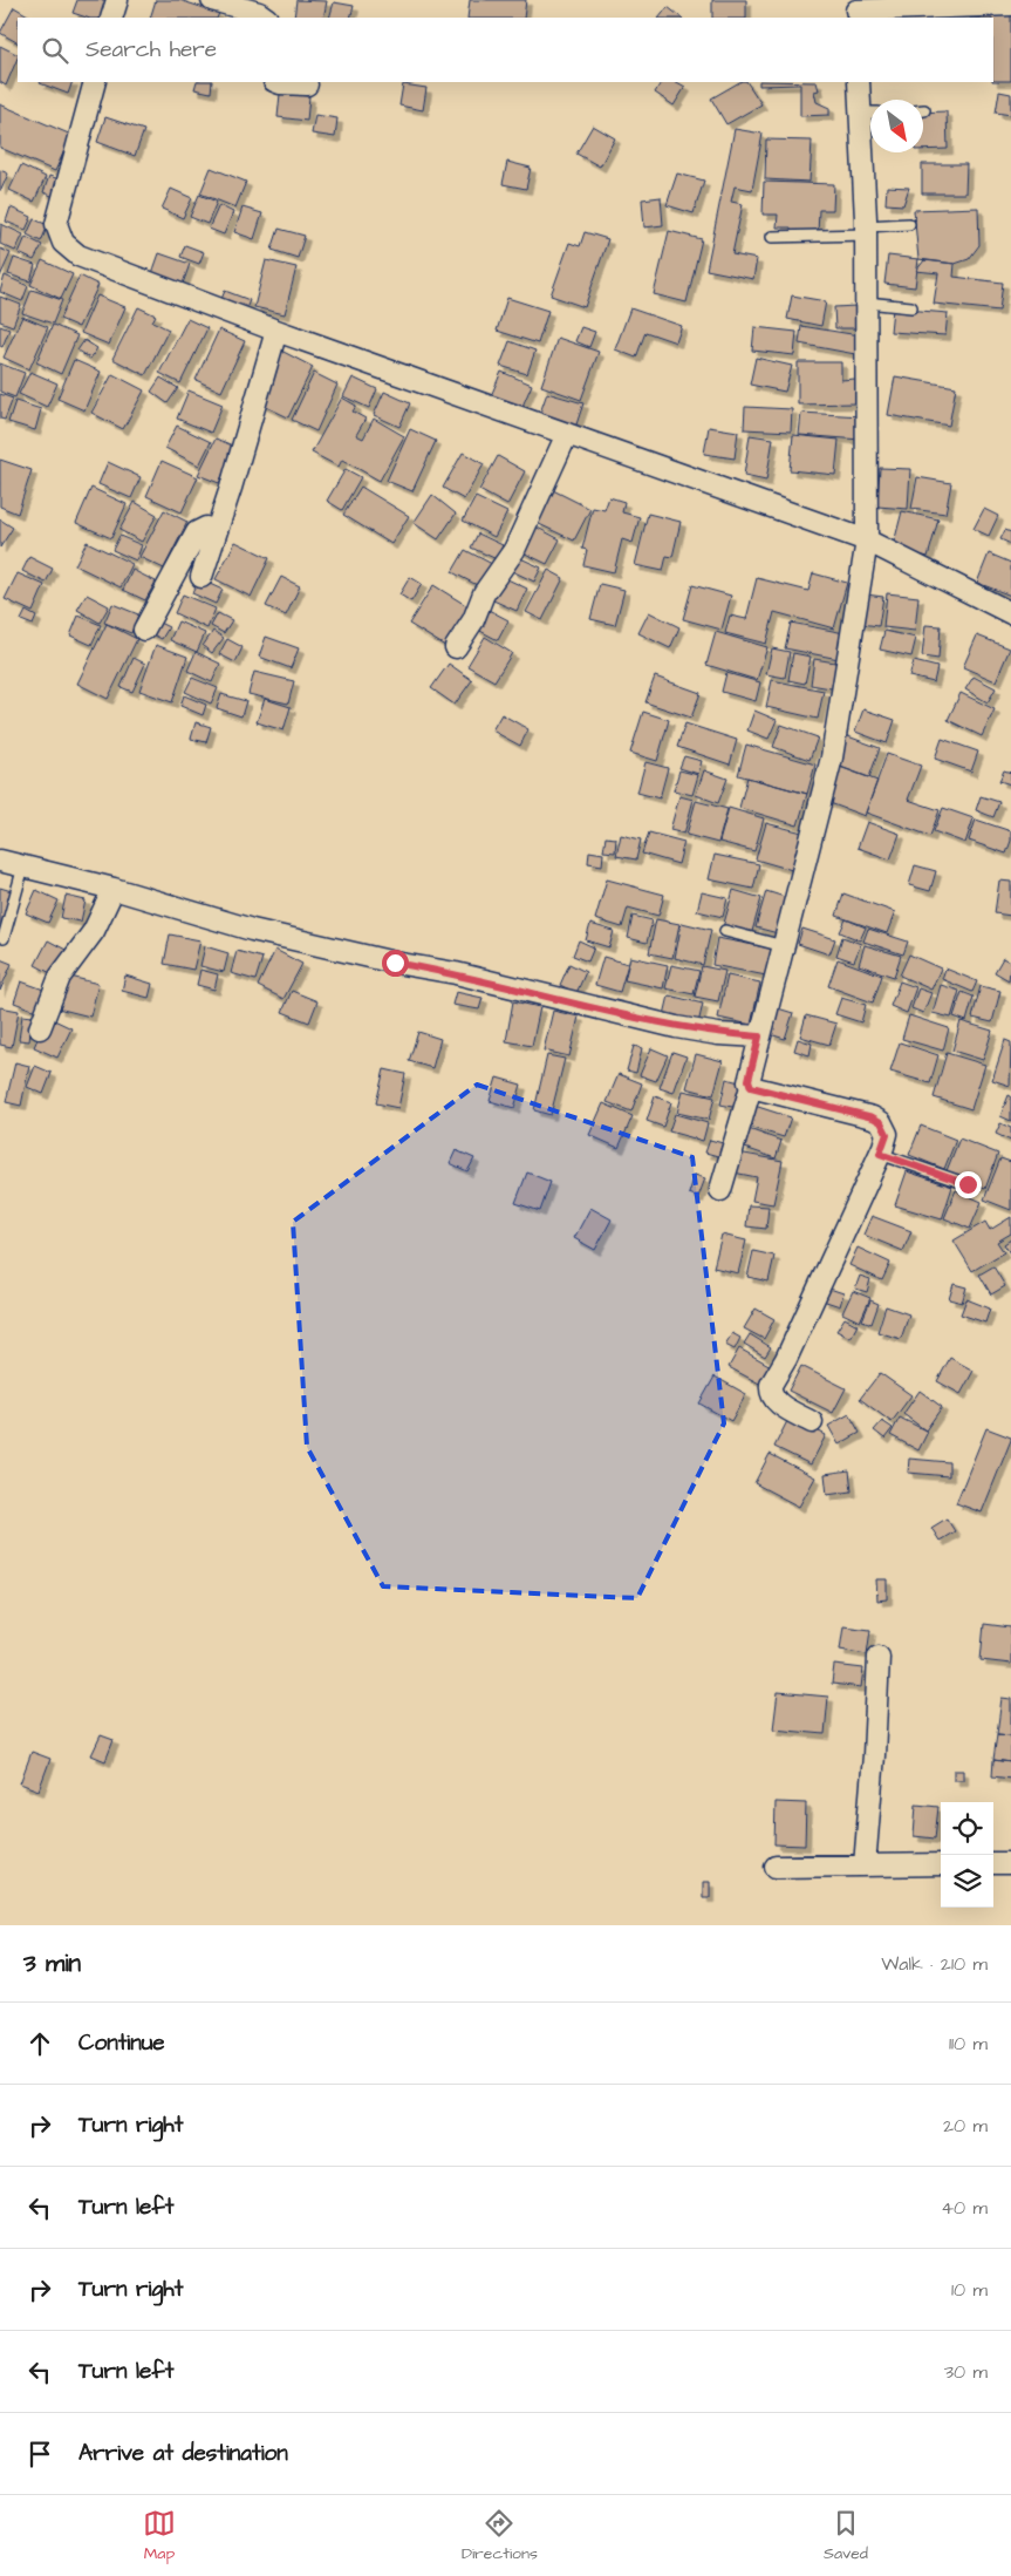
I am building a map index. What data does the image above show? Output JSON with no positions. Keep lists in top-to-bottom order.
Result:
{
  "north": "bottom right",
  "page": {
    "search": "Search here",
    "heading": ["3 min", "Walk · 210 m"],
    "list": [
      ["Continue", "110 m"],
      ["Turn right", "20 m"],
      ["Turn left", "40 m"],
      ["Turn right", "10 m"],
      ["Turn left", "30 m"],
      "Arrive at destination"
    ],
    "nav": ["Map", "Directions", "Saved"]
  }
}
